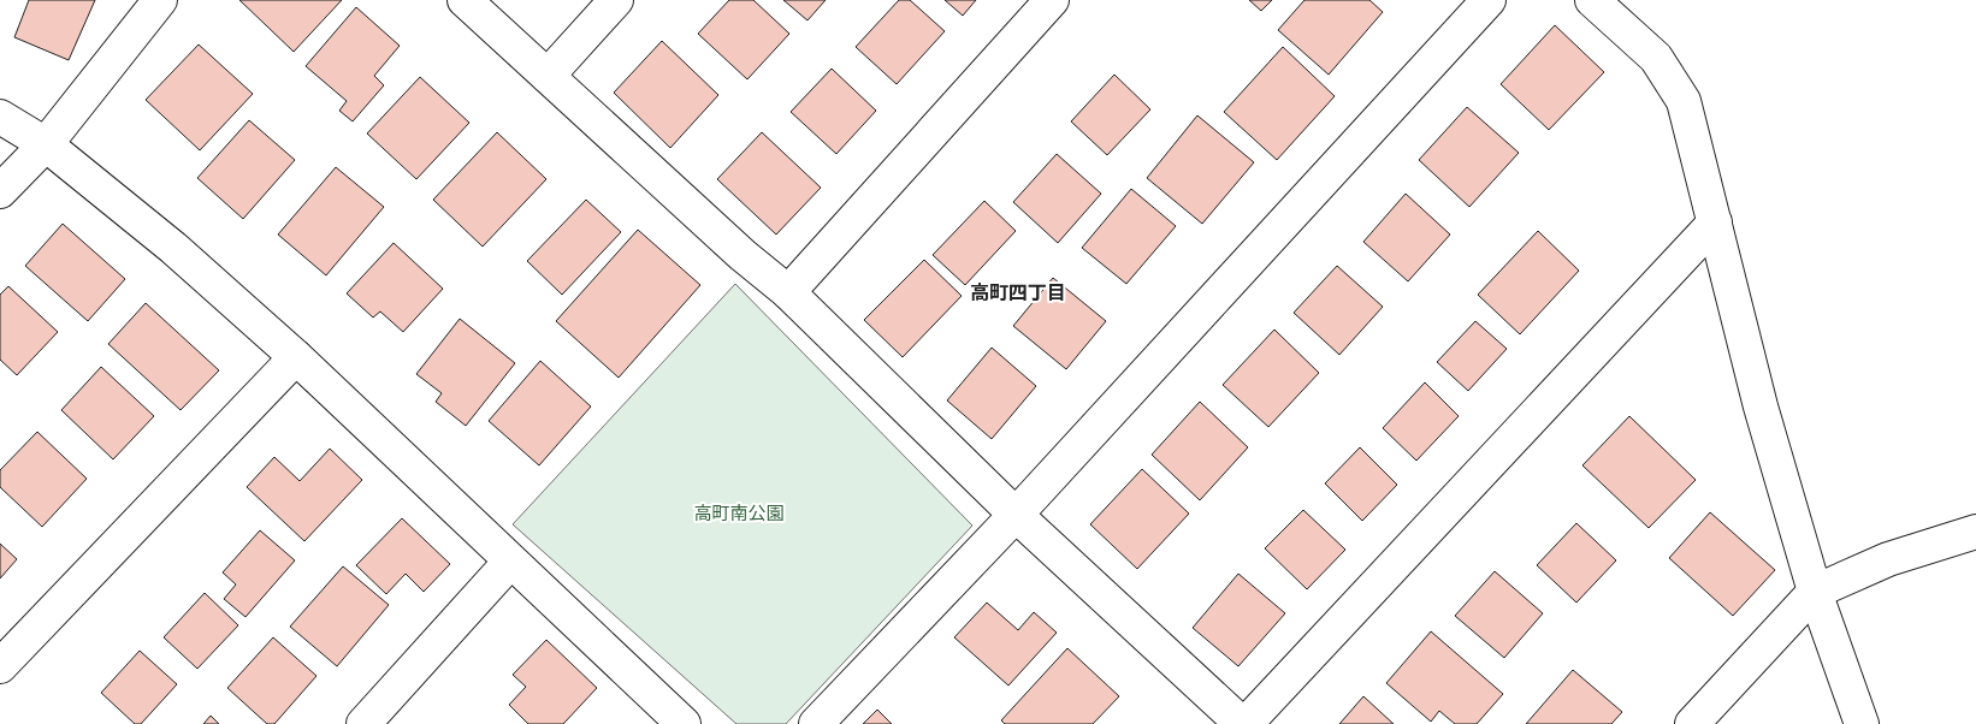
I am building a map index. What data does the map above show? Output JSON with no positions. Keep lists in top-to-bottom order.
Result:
{
  "districts": ["高町四丁目"],
  "parks": ["高町南公園"]
}
